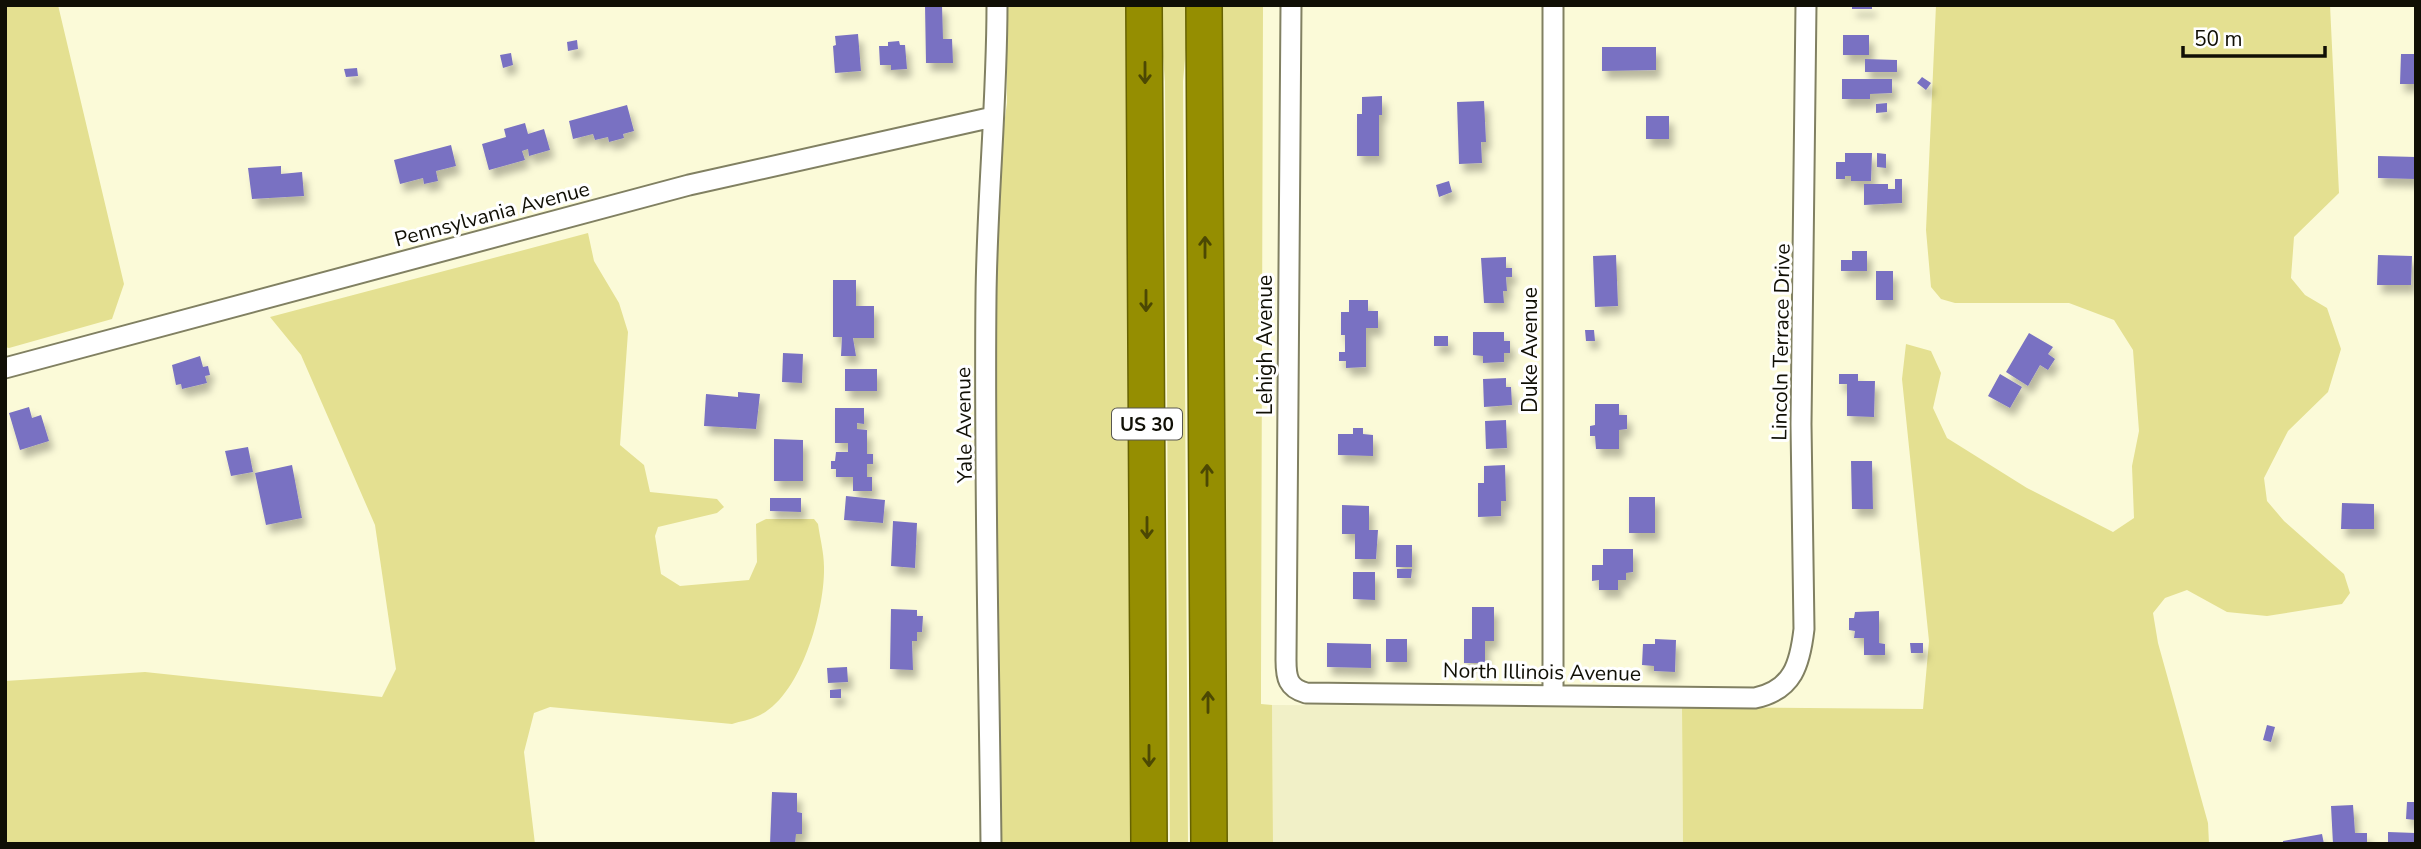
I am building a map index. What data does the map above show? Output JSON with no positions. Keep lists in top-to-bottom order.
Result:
{
  "streets": {
    "highway": ["US 30"],
    "street": [
      "Pennsylvania Avenue",
      "Lincoln Terrace Drive",
      "Lehigh Avenue",
      "Duke Avenue",
      "Yale Avenue",
      "North Illinois Avenue"
    ]
  },
  "crossings": [
    ["Pennsylvania Avenue", "Yale Avenue"],
    ["Lincoln Terrace Drive", "North Illinois Avenue"],
    ["Lehigh Avenue", "North Illinois Avenue"],
    ["Duke Avenue", "North Illinois Avenue"]
  ],
  "scale_bar": "50 m"
}
